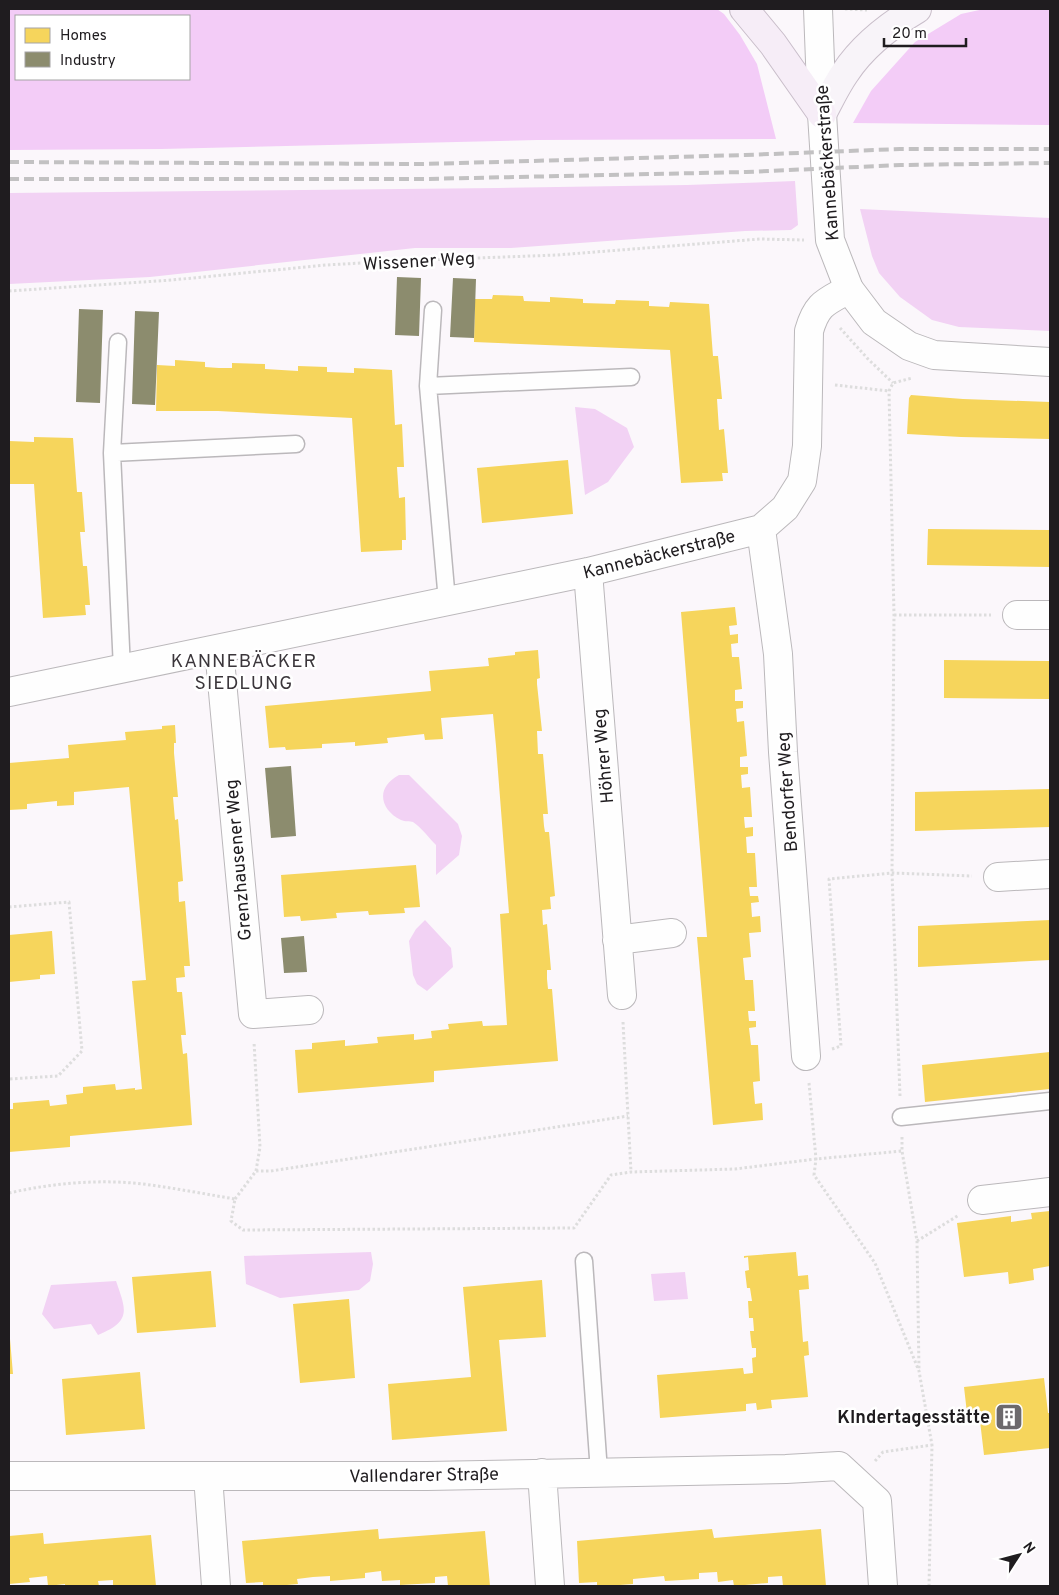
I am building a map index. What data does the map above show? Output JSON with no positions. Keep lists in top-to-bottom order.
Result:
{
  "streets": {
    "street": [
      "Kannebäckerstraße",
      "Höhrer Weg",
      "Bendorfer Weg",
      "Grenzhausener Weg",
      "Vallendarer Straße"
    ],
    "path": ["Wissener Weg"]
  },
  "crossings": [
    ["Kannebäckerstraße", "Wissener Weg"],
    ["Kannebäckerstraße", "Höhrer Weg"],
    ["Kannebäckerstraße", "Bendorfer Weg"],
    ["Kannebäckerstraße", "Grenzhausener Weg"]
  ],
  "districts": ["KANNEBÄCKER SIEDLUNG"],
  "places": {
    "building": ["KIndertagesstätte"]
  },
  "legend": ["Homes", "Industry"],
  "scale_bar": "20 m",
  "north": "top right"
}
